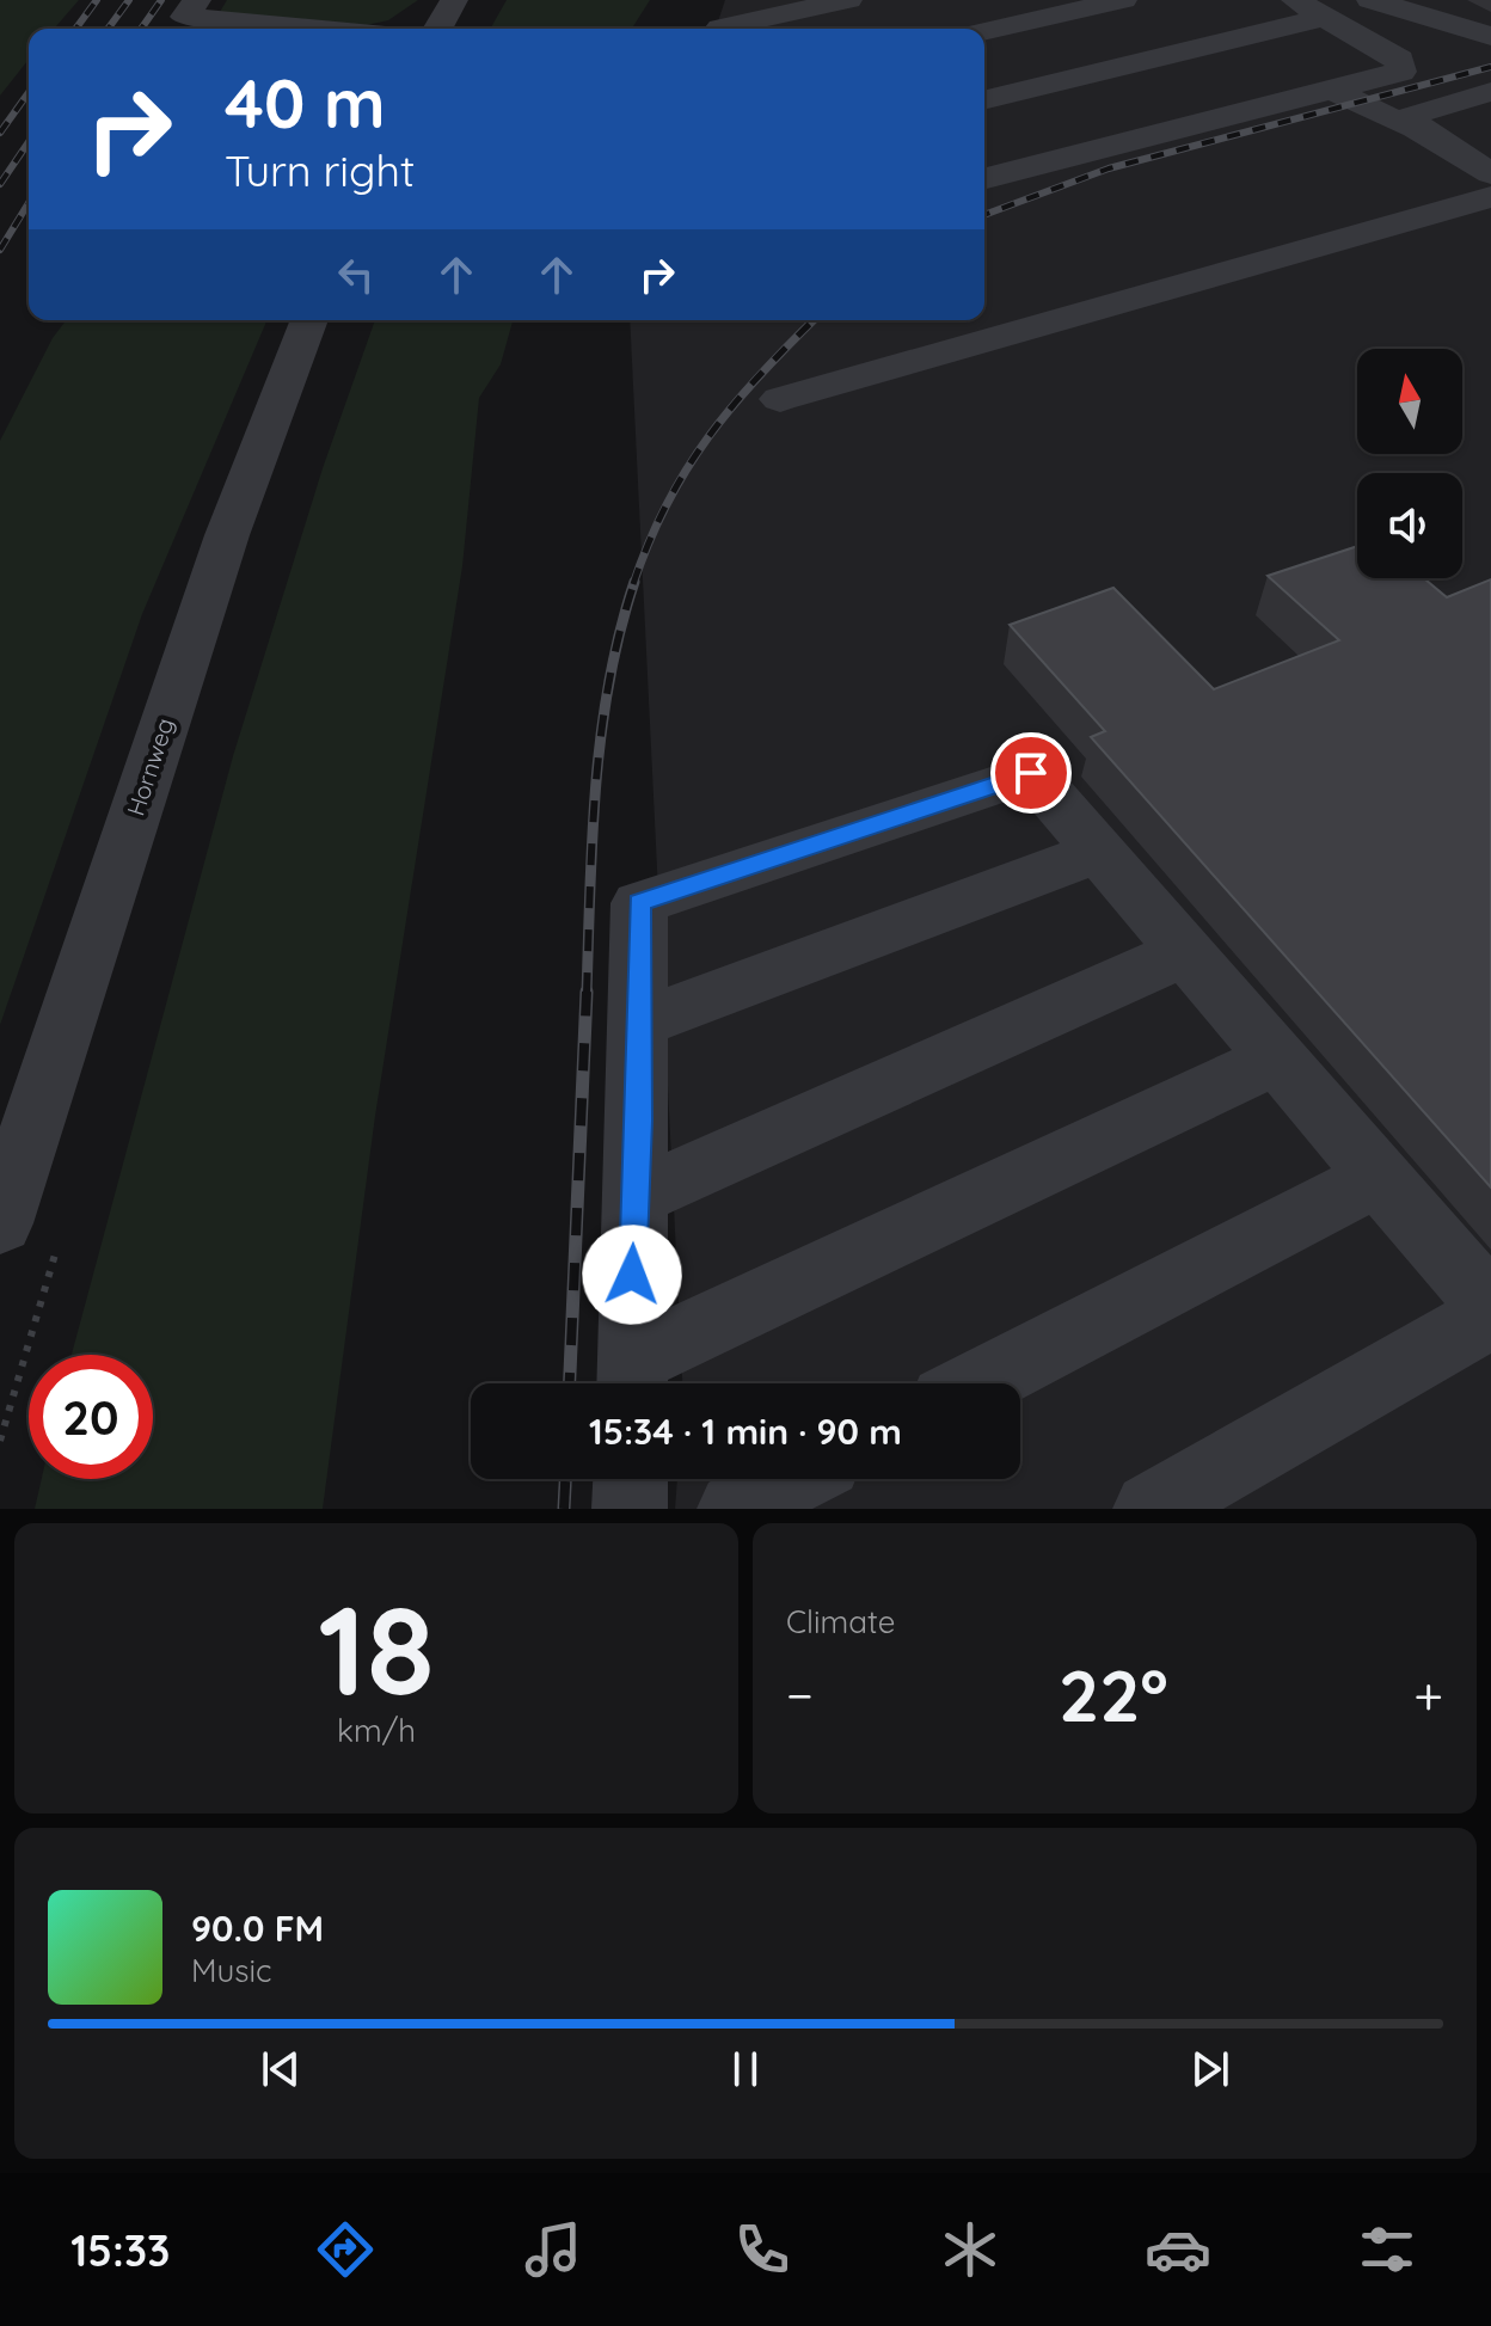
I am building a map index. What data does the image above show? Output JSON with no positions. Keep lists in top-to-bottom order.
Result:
{
  "streets": {
    "street": ["Hornweg"]
  },
  "north": "top",
  "page": {
    "turn": ["40 m", "Turn right"],
    "limit": "20",
    "trip": "15:34 · 1 min · 90 m",
    "tile": [
      ["18", "km/h"],
      "Climate"
    ],
    "heat": ["−", "22°", "+"],
    "song": ["90.0 FM", "Music"],
    "tabs": "15:33"
  }
}
